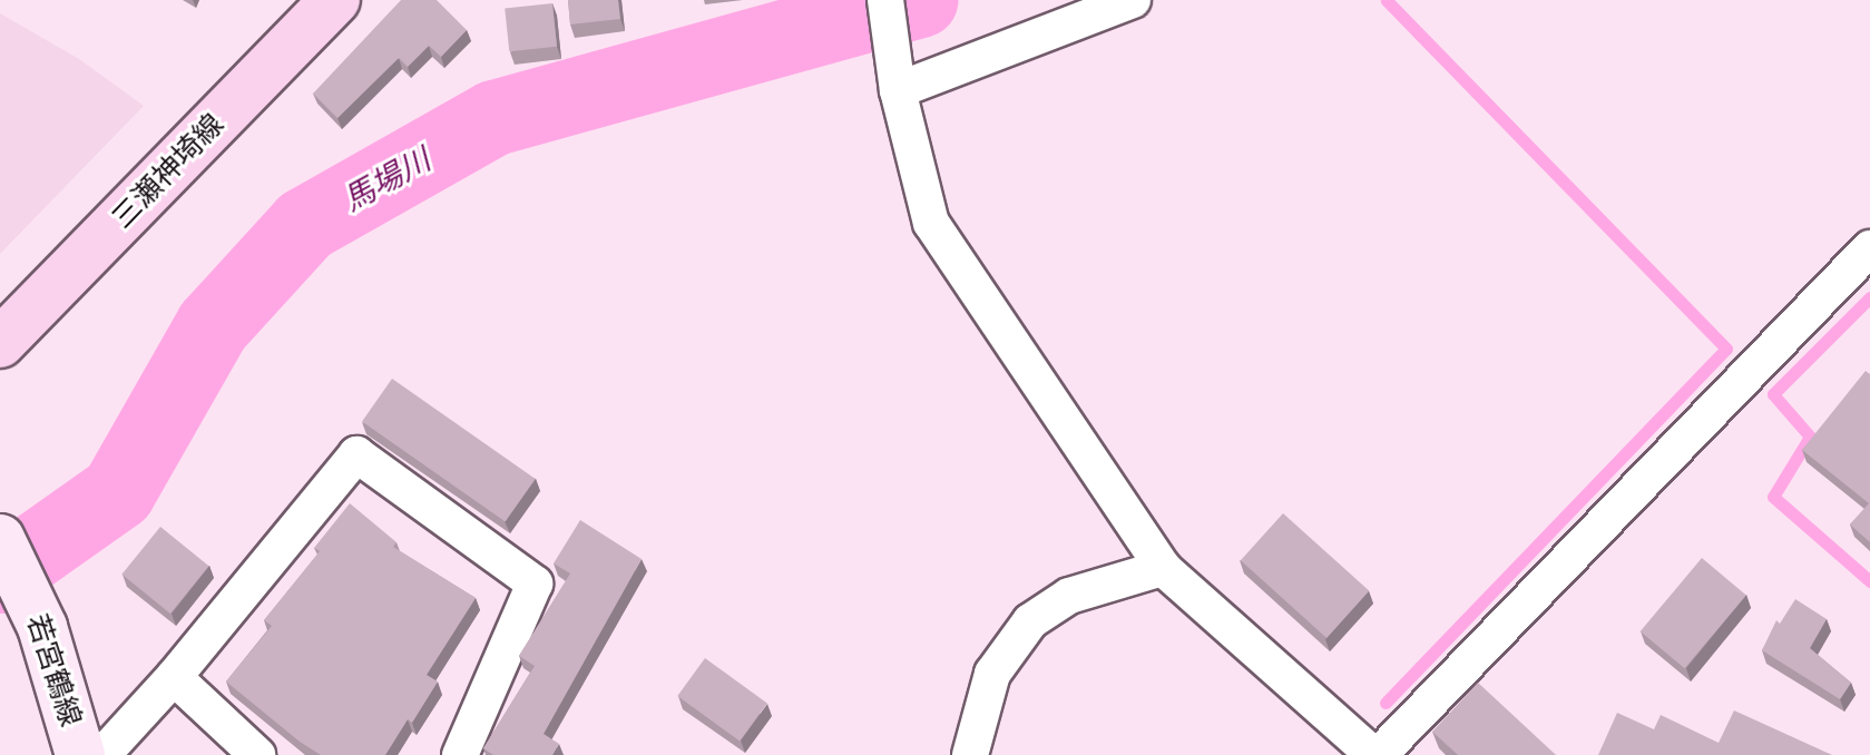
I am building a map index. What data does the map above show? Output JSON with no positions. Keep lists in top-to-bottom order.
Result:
{
  "streets": {
    "main road": ["三瀬神埼線", "若宮鶴線"]
  },
  "water": ["馬場川"]
}
